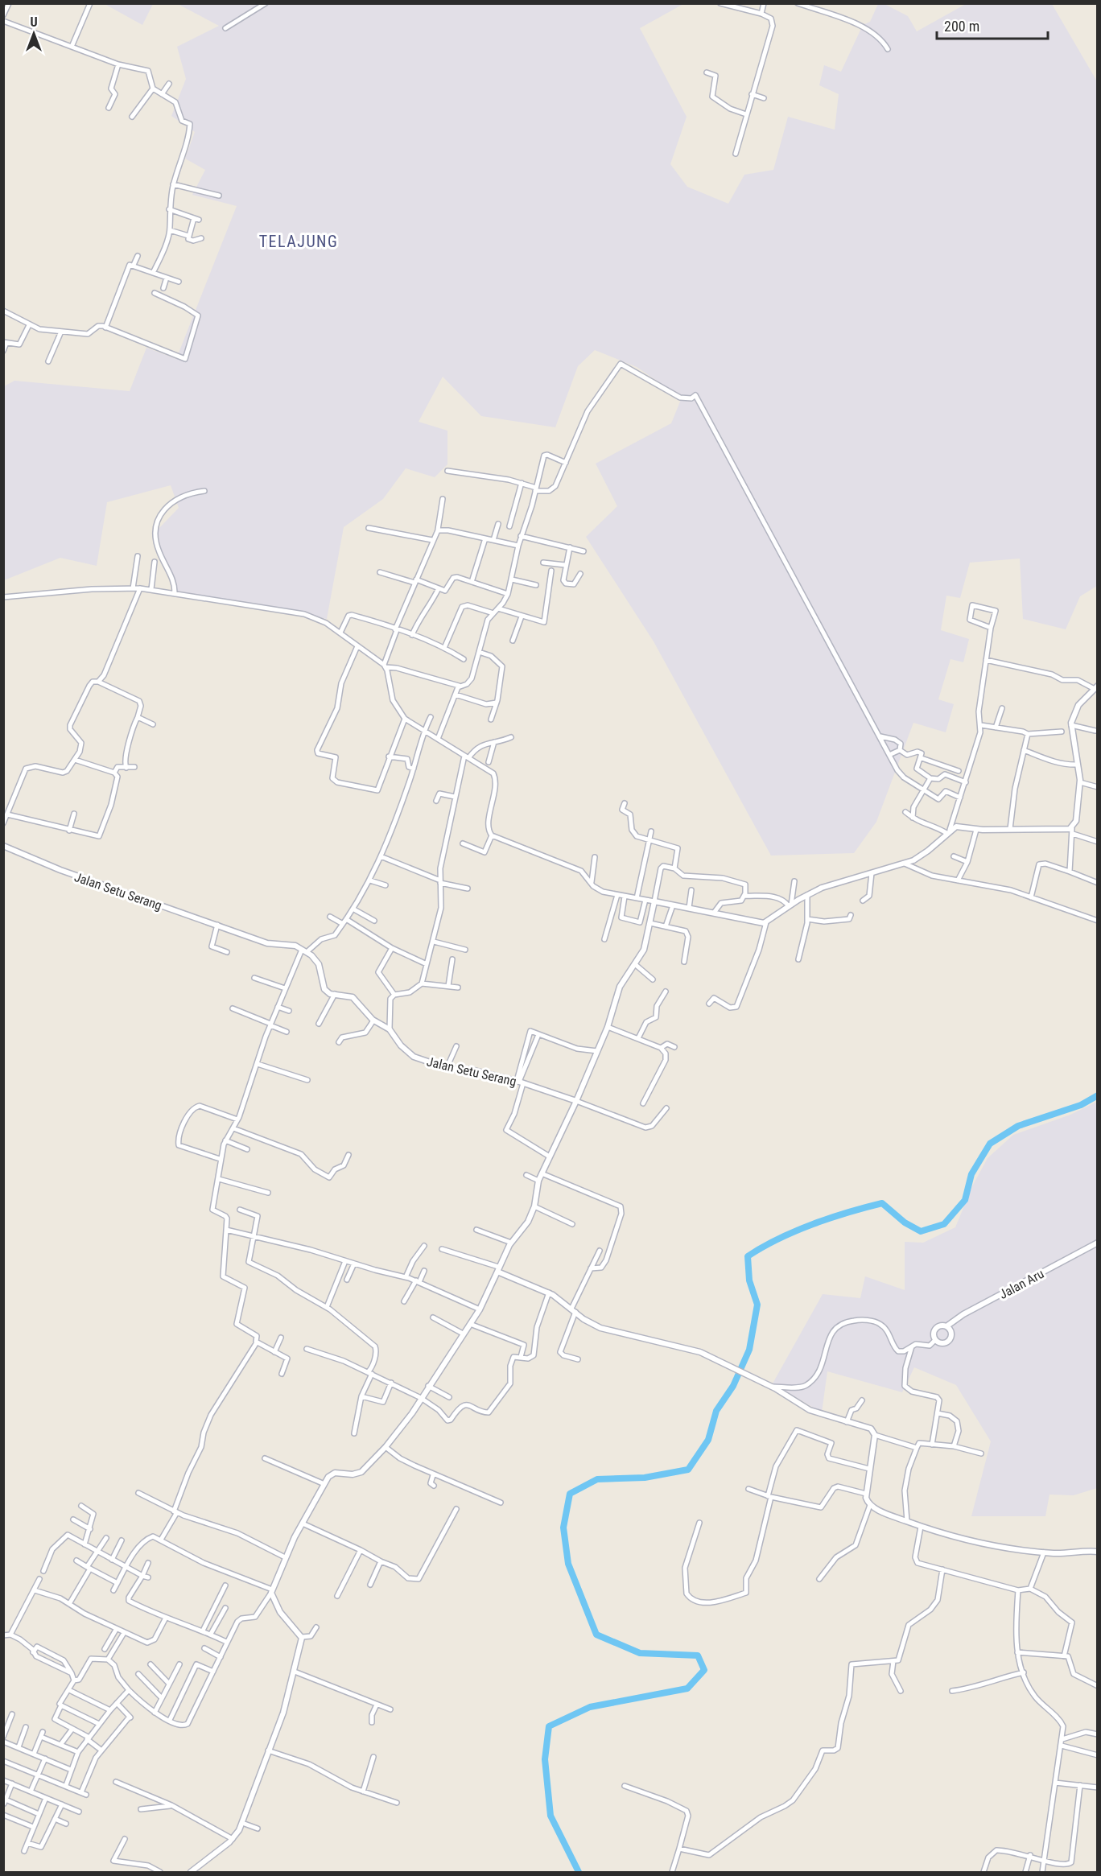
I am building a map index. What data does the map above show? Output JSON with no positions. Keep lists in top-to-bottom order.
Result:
{
  "streets": {
    "street": ["Jalan Setu Serang", "Jalan Aru"]
  },
  "districts": ["TELAJUNG"],
  "scale_bar": "200 m",
  "north": "top"
}
